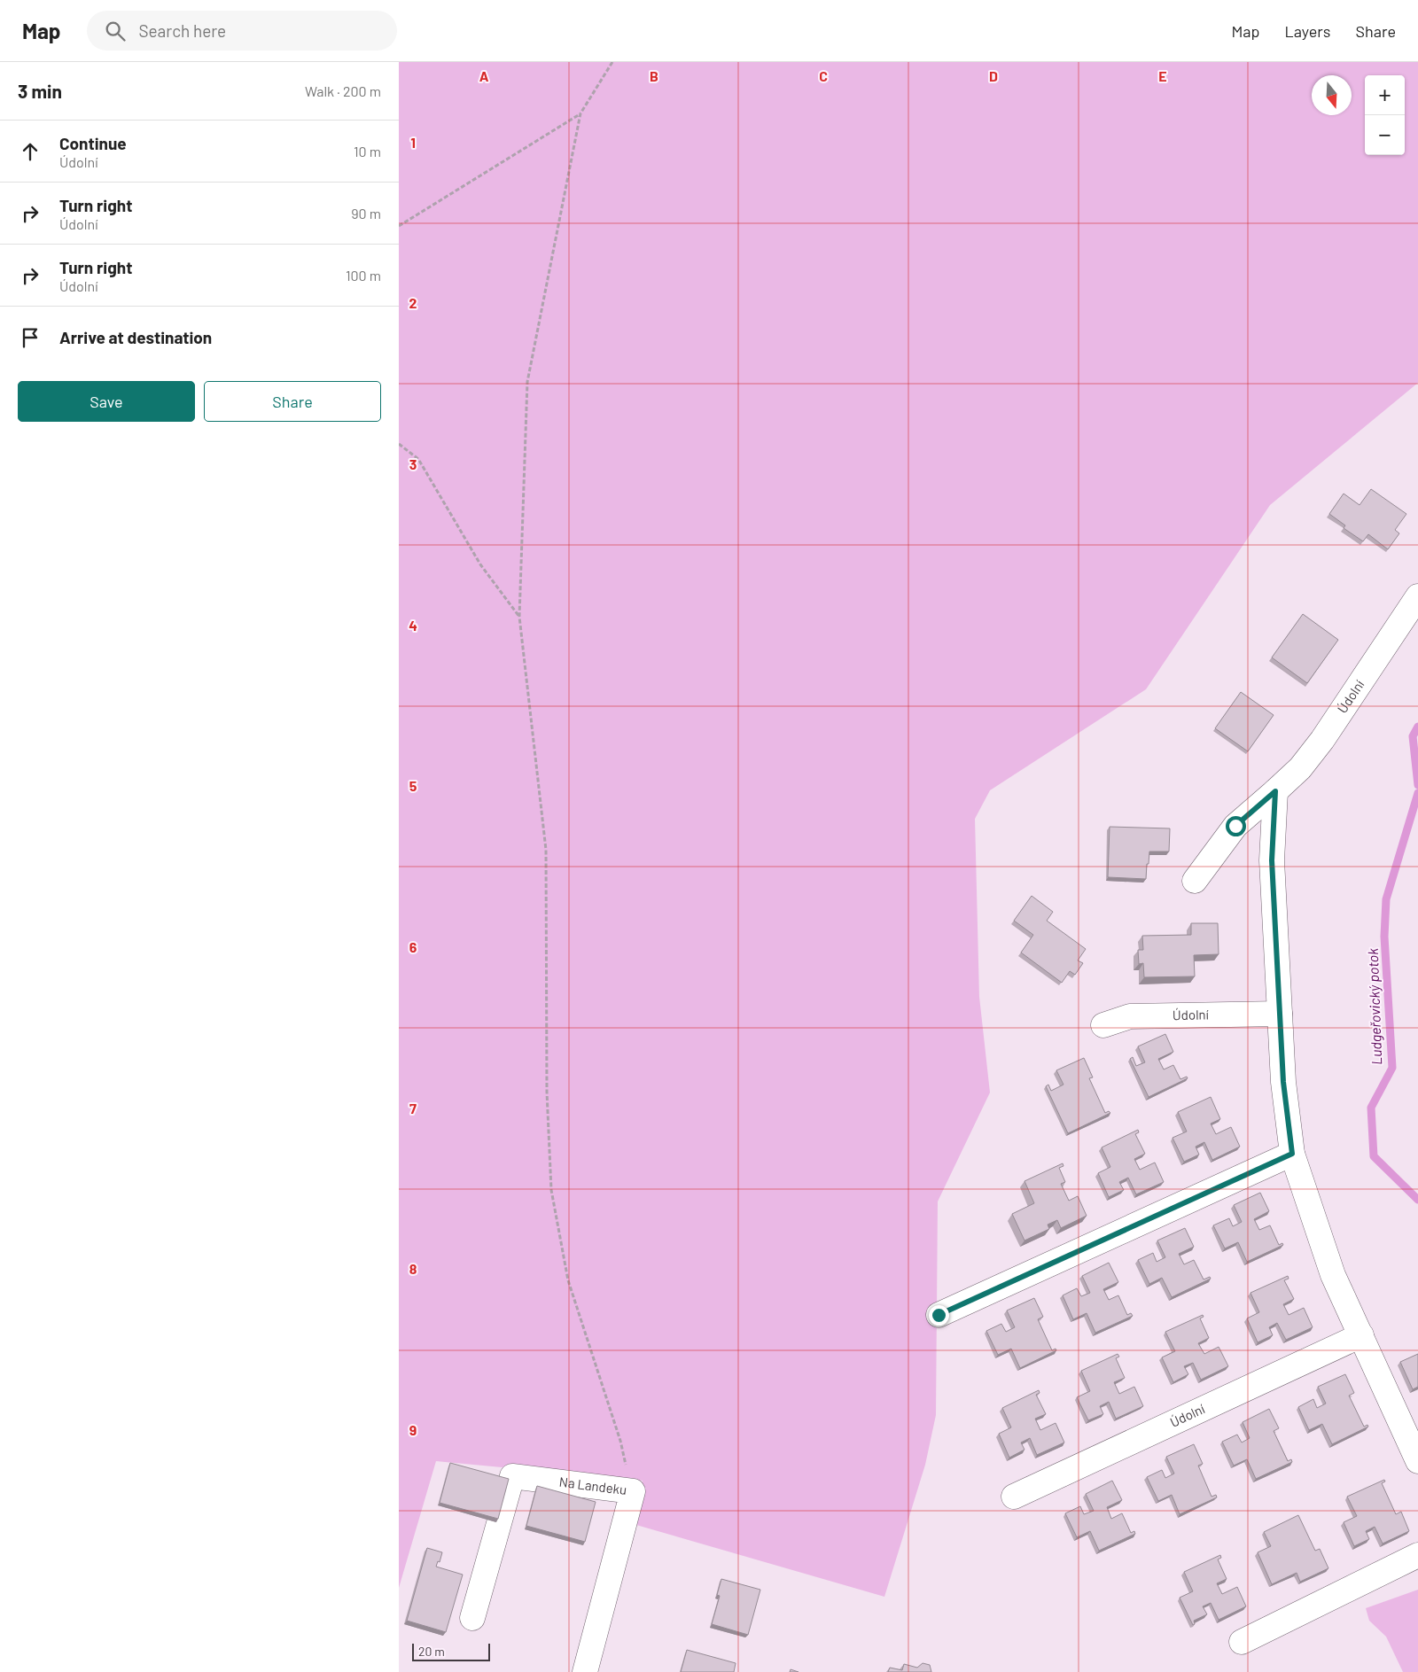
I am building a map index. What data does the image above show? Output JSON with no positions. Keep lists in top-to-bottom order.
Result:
{
  "streets": {
    "street": ["Údolní", "Na Landeku"]
  },
  "water": ["Ludgeřovický potok"],
  "scale_bar": "20 m",
  "north": "bottom",
  "page": {
    "header": "Map",
    "search": "Search here",
    "nav": ["Map", "Layers", "Share"],
    "heading": ["3 min", "Walk · 200 m"],
    "map_buttons": ["+", "−"],
    "list": [
      ["Continue", "Údolní", "10 m"],
      ["Turn right", "Údolní", "90 m"],
      ["Turn right", "Údolní", "100 m"],
      "Arrive at destination"
    ],
    "buttons": ["Save", "Share"],
    "scale": "20 m"
  },
  "grid": {
    "columns": [
      "A",
      "B",
      "C",
      "D",
      "E"
    ],
    "rows": [
      "1",
      "2",
      "3",
      "4",
      "5",
      "6",
      "7",
      "8",
      "9"
    ]
  }
}
